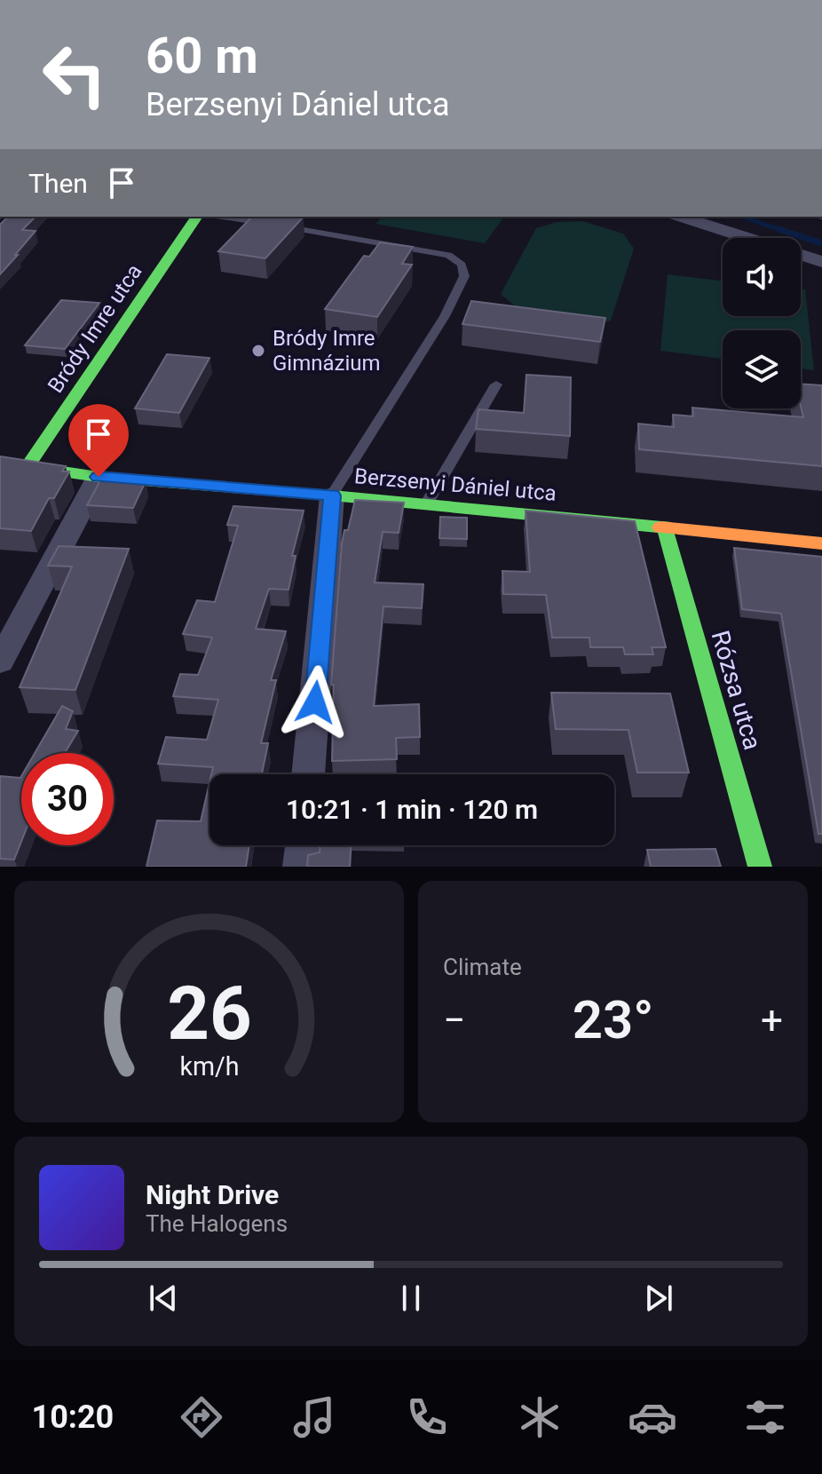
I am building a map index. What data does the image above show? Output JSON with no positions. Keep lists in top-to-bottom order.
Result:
{
  "streets": {
    "street": ["Bródy Imre utca", "Berzsenyi Dániel utca", "Rózsa utca"]
  },
  "crossings": [
    ["Bródy Imre utca", "Berzsenyi Dániel utca"],
    ["Berzsenyi Dániel utca", "Rózsa utca"]
  ],
  "places": ["Bródy Imre Gimnázium"],
  "page": {
    "turn": ["60 m", "Berzsenyi Dániel utca"],
    "then": "Then",
    "limit": "30",
    "trip": "10:21 · 1 min · 120 m",
    "tile": "Climate",
    "heat": ["−", "23°", "+"],
    "song": ["Night Drive", "The Halogens"],
    "tabs": "10:20",
    "gauge": ["26", "km/h"]
  }
}
